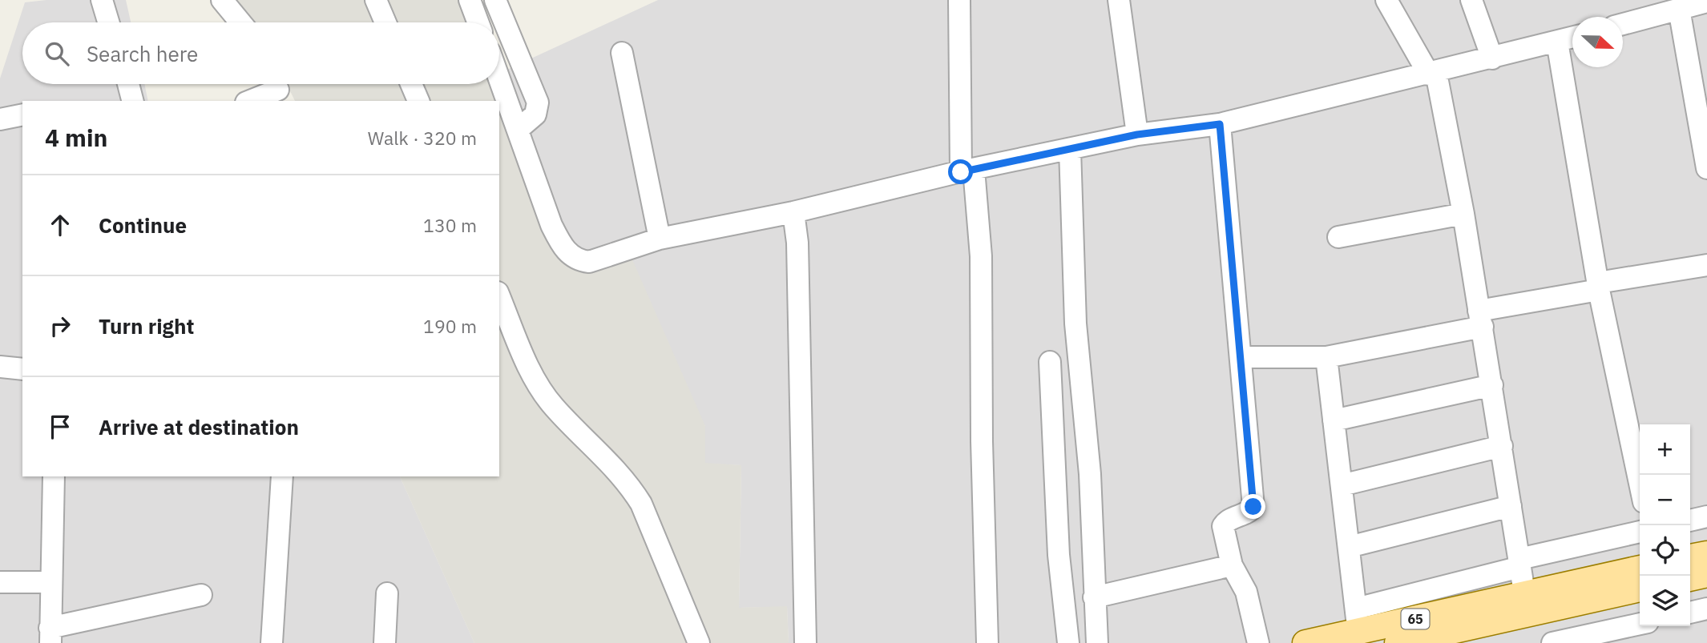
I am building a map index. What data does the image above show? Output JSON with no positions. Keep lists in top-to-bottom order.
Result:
{
  "streets": {
    "main road": ["65"]
  },
  "north": "right",
  "page": {
    "search": "Search here",
    "heading": ["4 min", "Walk · 320 m"],
    "list": [
      ["Continue", "130 m"],
      ["Turn right", "190 m"],
      "Arrive at destination"
    ],
    "map_buttons": ["+", "−"]
  }
}
